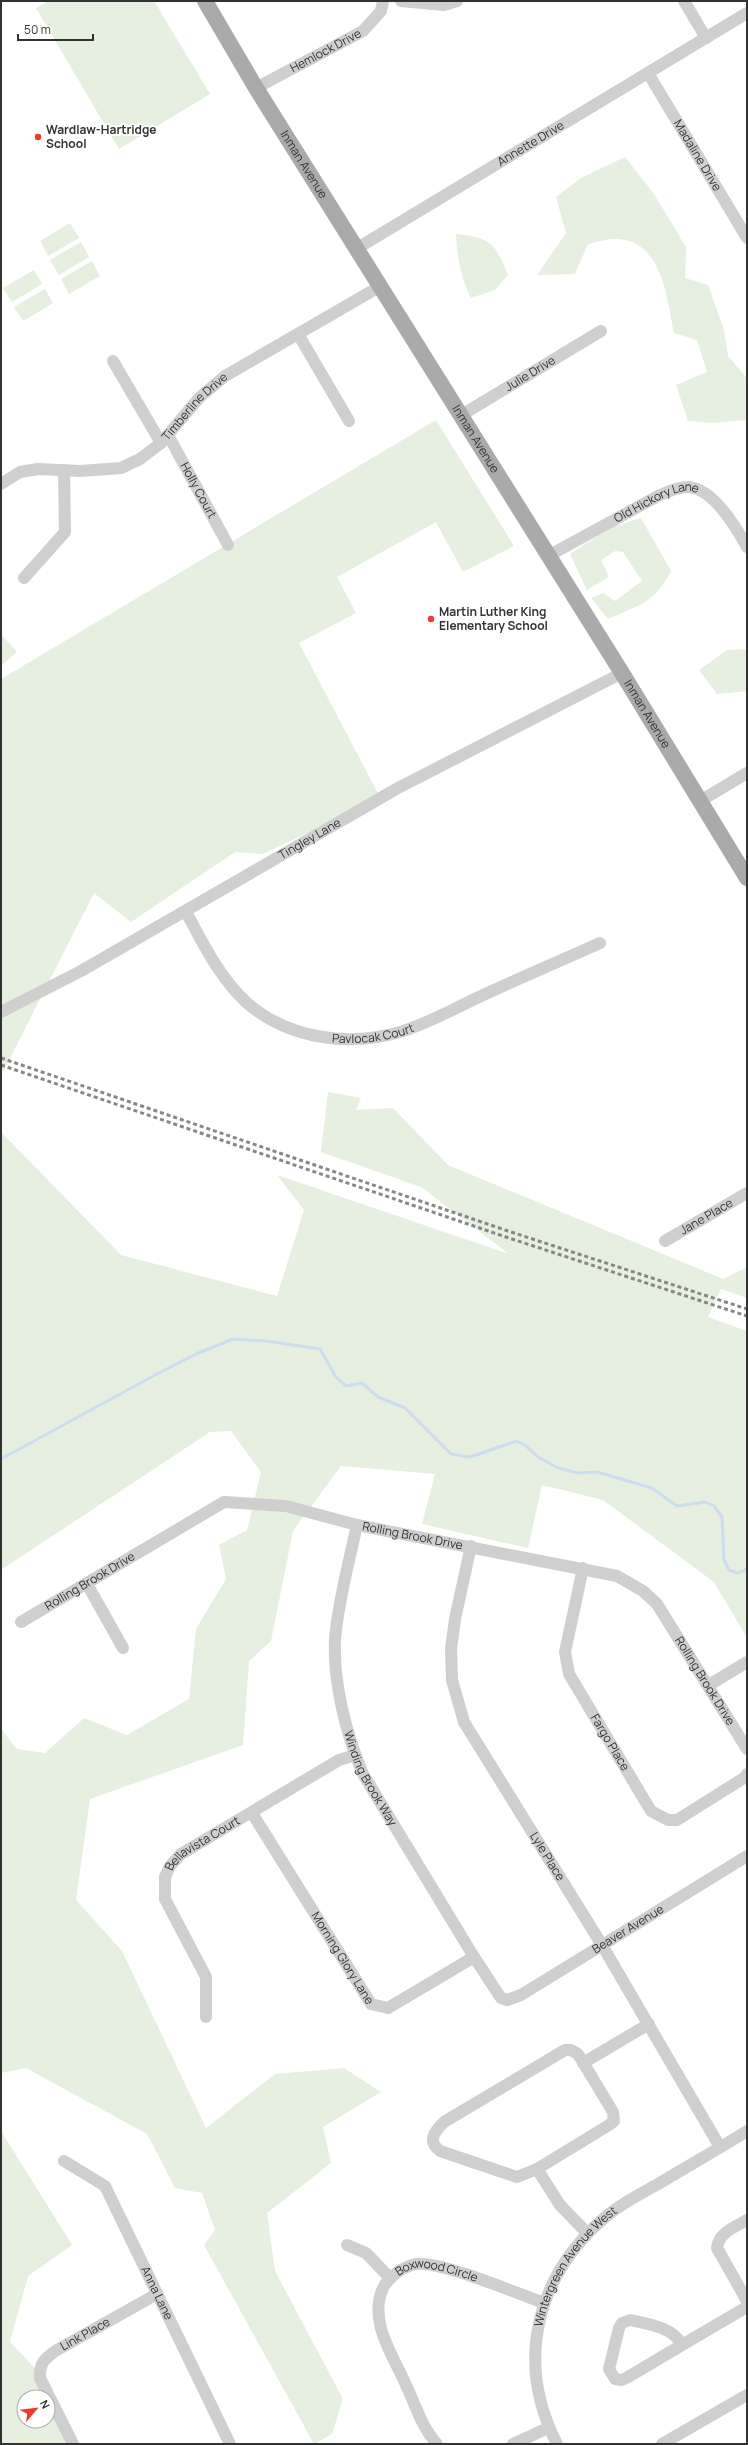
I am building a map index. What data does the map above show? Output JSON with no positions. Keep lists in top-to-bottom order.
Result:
{
  "streets": {
    "main road": ["Inman Avenue"],
    "street": [
      "Hemlock Drive",
      "Annette Drive",
      "Madaline Drive",
      "Julie Drive",
      "Timberline Drive",
      "Holly Court",
      "Old Hickory Lane",
      "Tingley Lane",
      "Pavlocak Court",
      "Jane Place",
      "Rolling Brook Drive",
      "Fargo Place",
      "Winding Brook Way",
      "Bellavista Court",
      "Lyle Place",
      "Beaver Avenue",
      "Morning Glory Lane",
      "Wintergreen Avenue West",
      "Boxwood Circle",
      "Anna Lane",
      "Link Place"
    ]
  },
  "crossings": [
    ["Hemlock Drive", "Inman Avenue"],
    ["Annette Drive", "Madaline Drive"],
    ["Annette Drive", "Inman Avenue"],
    ["Inman Avenue", "Julie Drive"],
    ["Inman Avenue", "Timberline Drive"],
    ["Inman Avenue", "Old Hickory Lane"],
    ["Inman Avenue", "Tingley Lane"],
    ["Timberline Drive", "Holly Court"],
    ["Tingley Lane", "Pavlocak Court"],
    ["Rolling Brook Drive", "Fargo Place"],
    ["Rolling Brook Drive", "Winding Brook Way"],
    ["Rolling Brook Drive", "Lyle Place"],
    ["Winding Brook Way", "Bellavista Court"],
    ["Winding Brook Way", "Beaver Avenue"],
    ["Winding Brook Way", "Morning Glory Lane"],
    ["Bellavista Court", "Morning Glory Lane"],
    ["Lyle Place", "Beaver Avenue"],
    ["Lyle Place", "Wintergreen Avenue West"],
    ["Wintergreen Avenue West", "Boxwood Circle"],
    ["Anna Lane", "Link Place"]
  ],
  "places": ["Wardlaw-Hartridge School", "Martin Luther King Elementary School"],
  "scale_bar": "50 m",
  "north": "top right"
}
